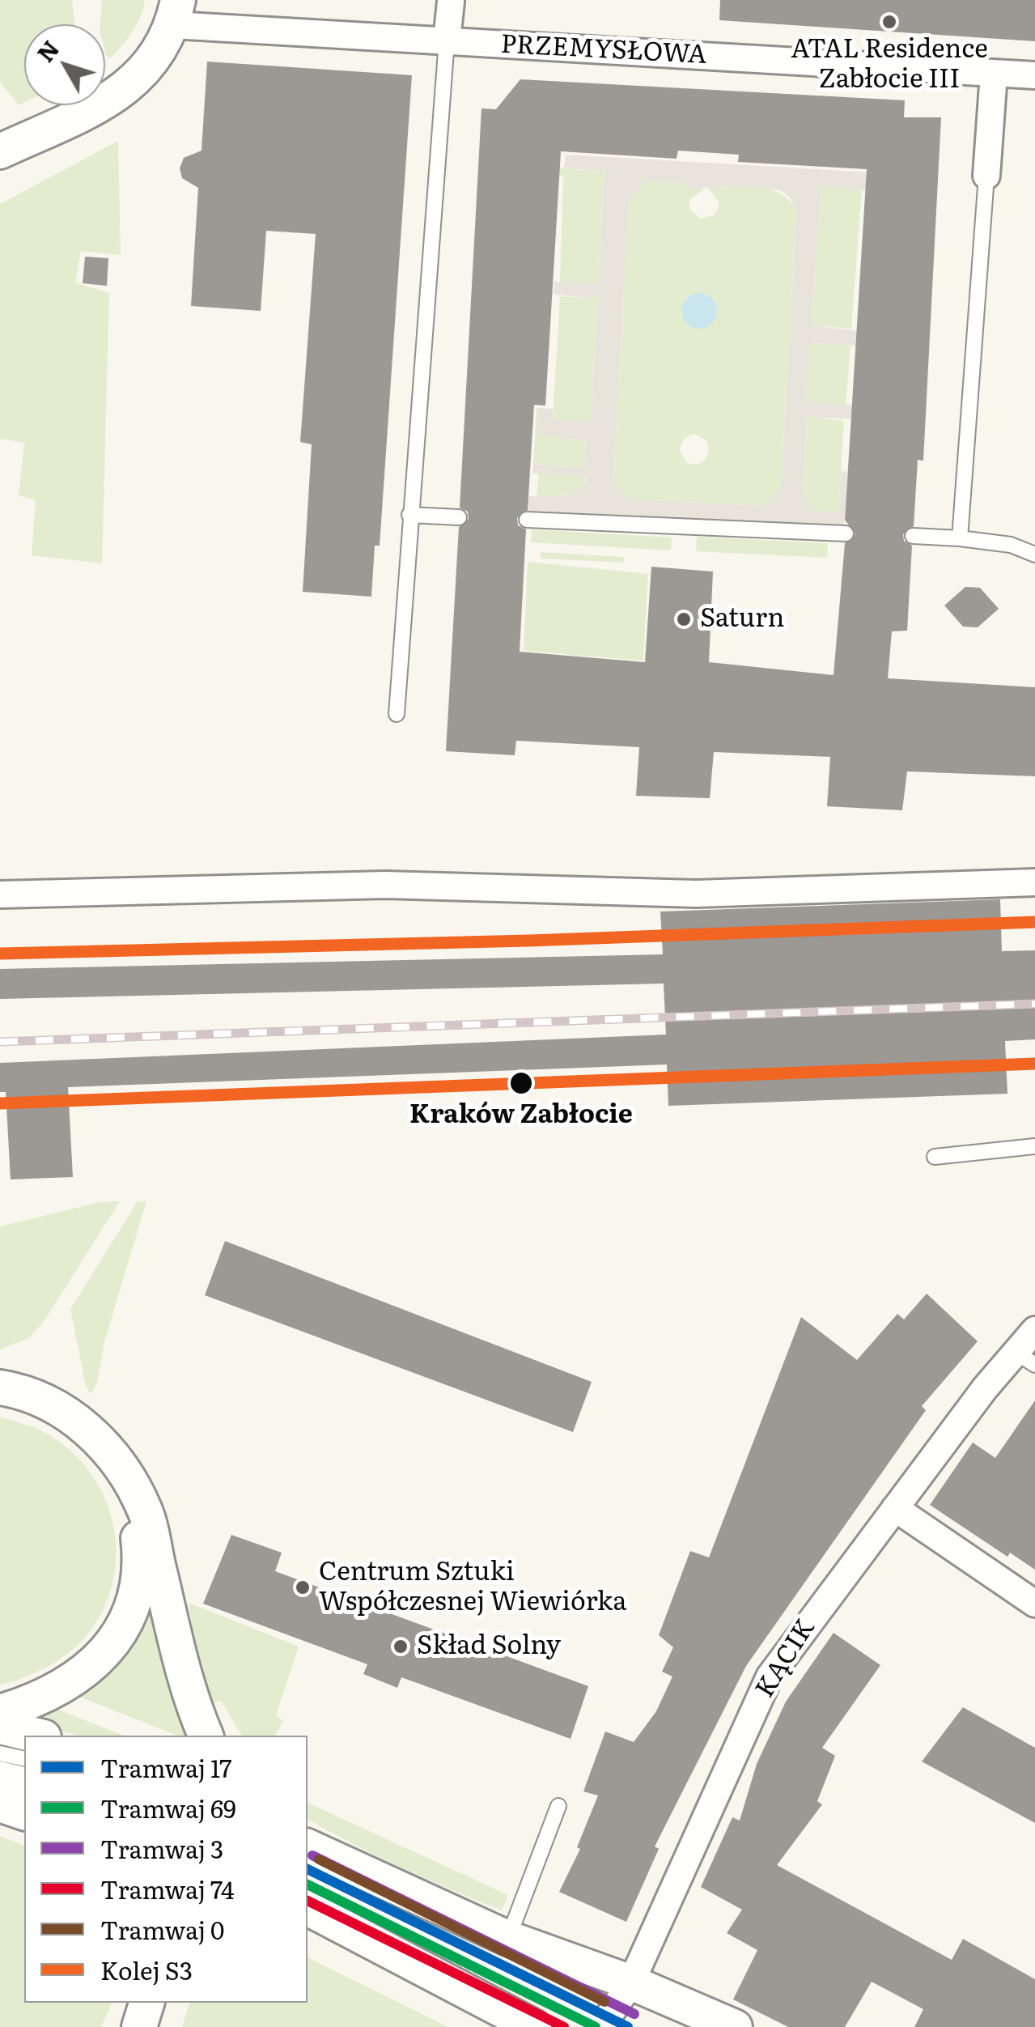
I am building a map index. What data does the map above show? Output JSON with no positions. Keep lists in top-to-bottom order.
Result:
{
  "streets": {
    "street": ["PRZEMYSŁOWA", "KĄCIK"]
  },
  "places": [
    "ATAL Residence Zabłocie III",
    "Saturn",
    "Kraków Zabłocie",
    "Centrum Sztuki Współczesnej Wiewiórka",
    "Skład Solny"
  ],
  "lines": [
    "rail line S3",
    "tram line 3",
    "tram line 0",
    "tram line 17",
    "tram line 69",
    "tram line 74"
  ],
  "legend": [
    "Tramwaj 17",
    "Tramwaj 69",
    "Tramwaj 3",
    "Tramwaj 74",
    "Tramwaj 0",
    "Kolej S3"
  ],
  "north": "top left"
}
